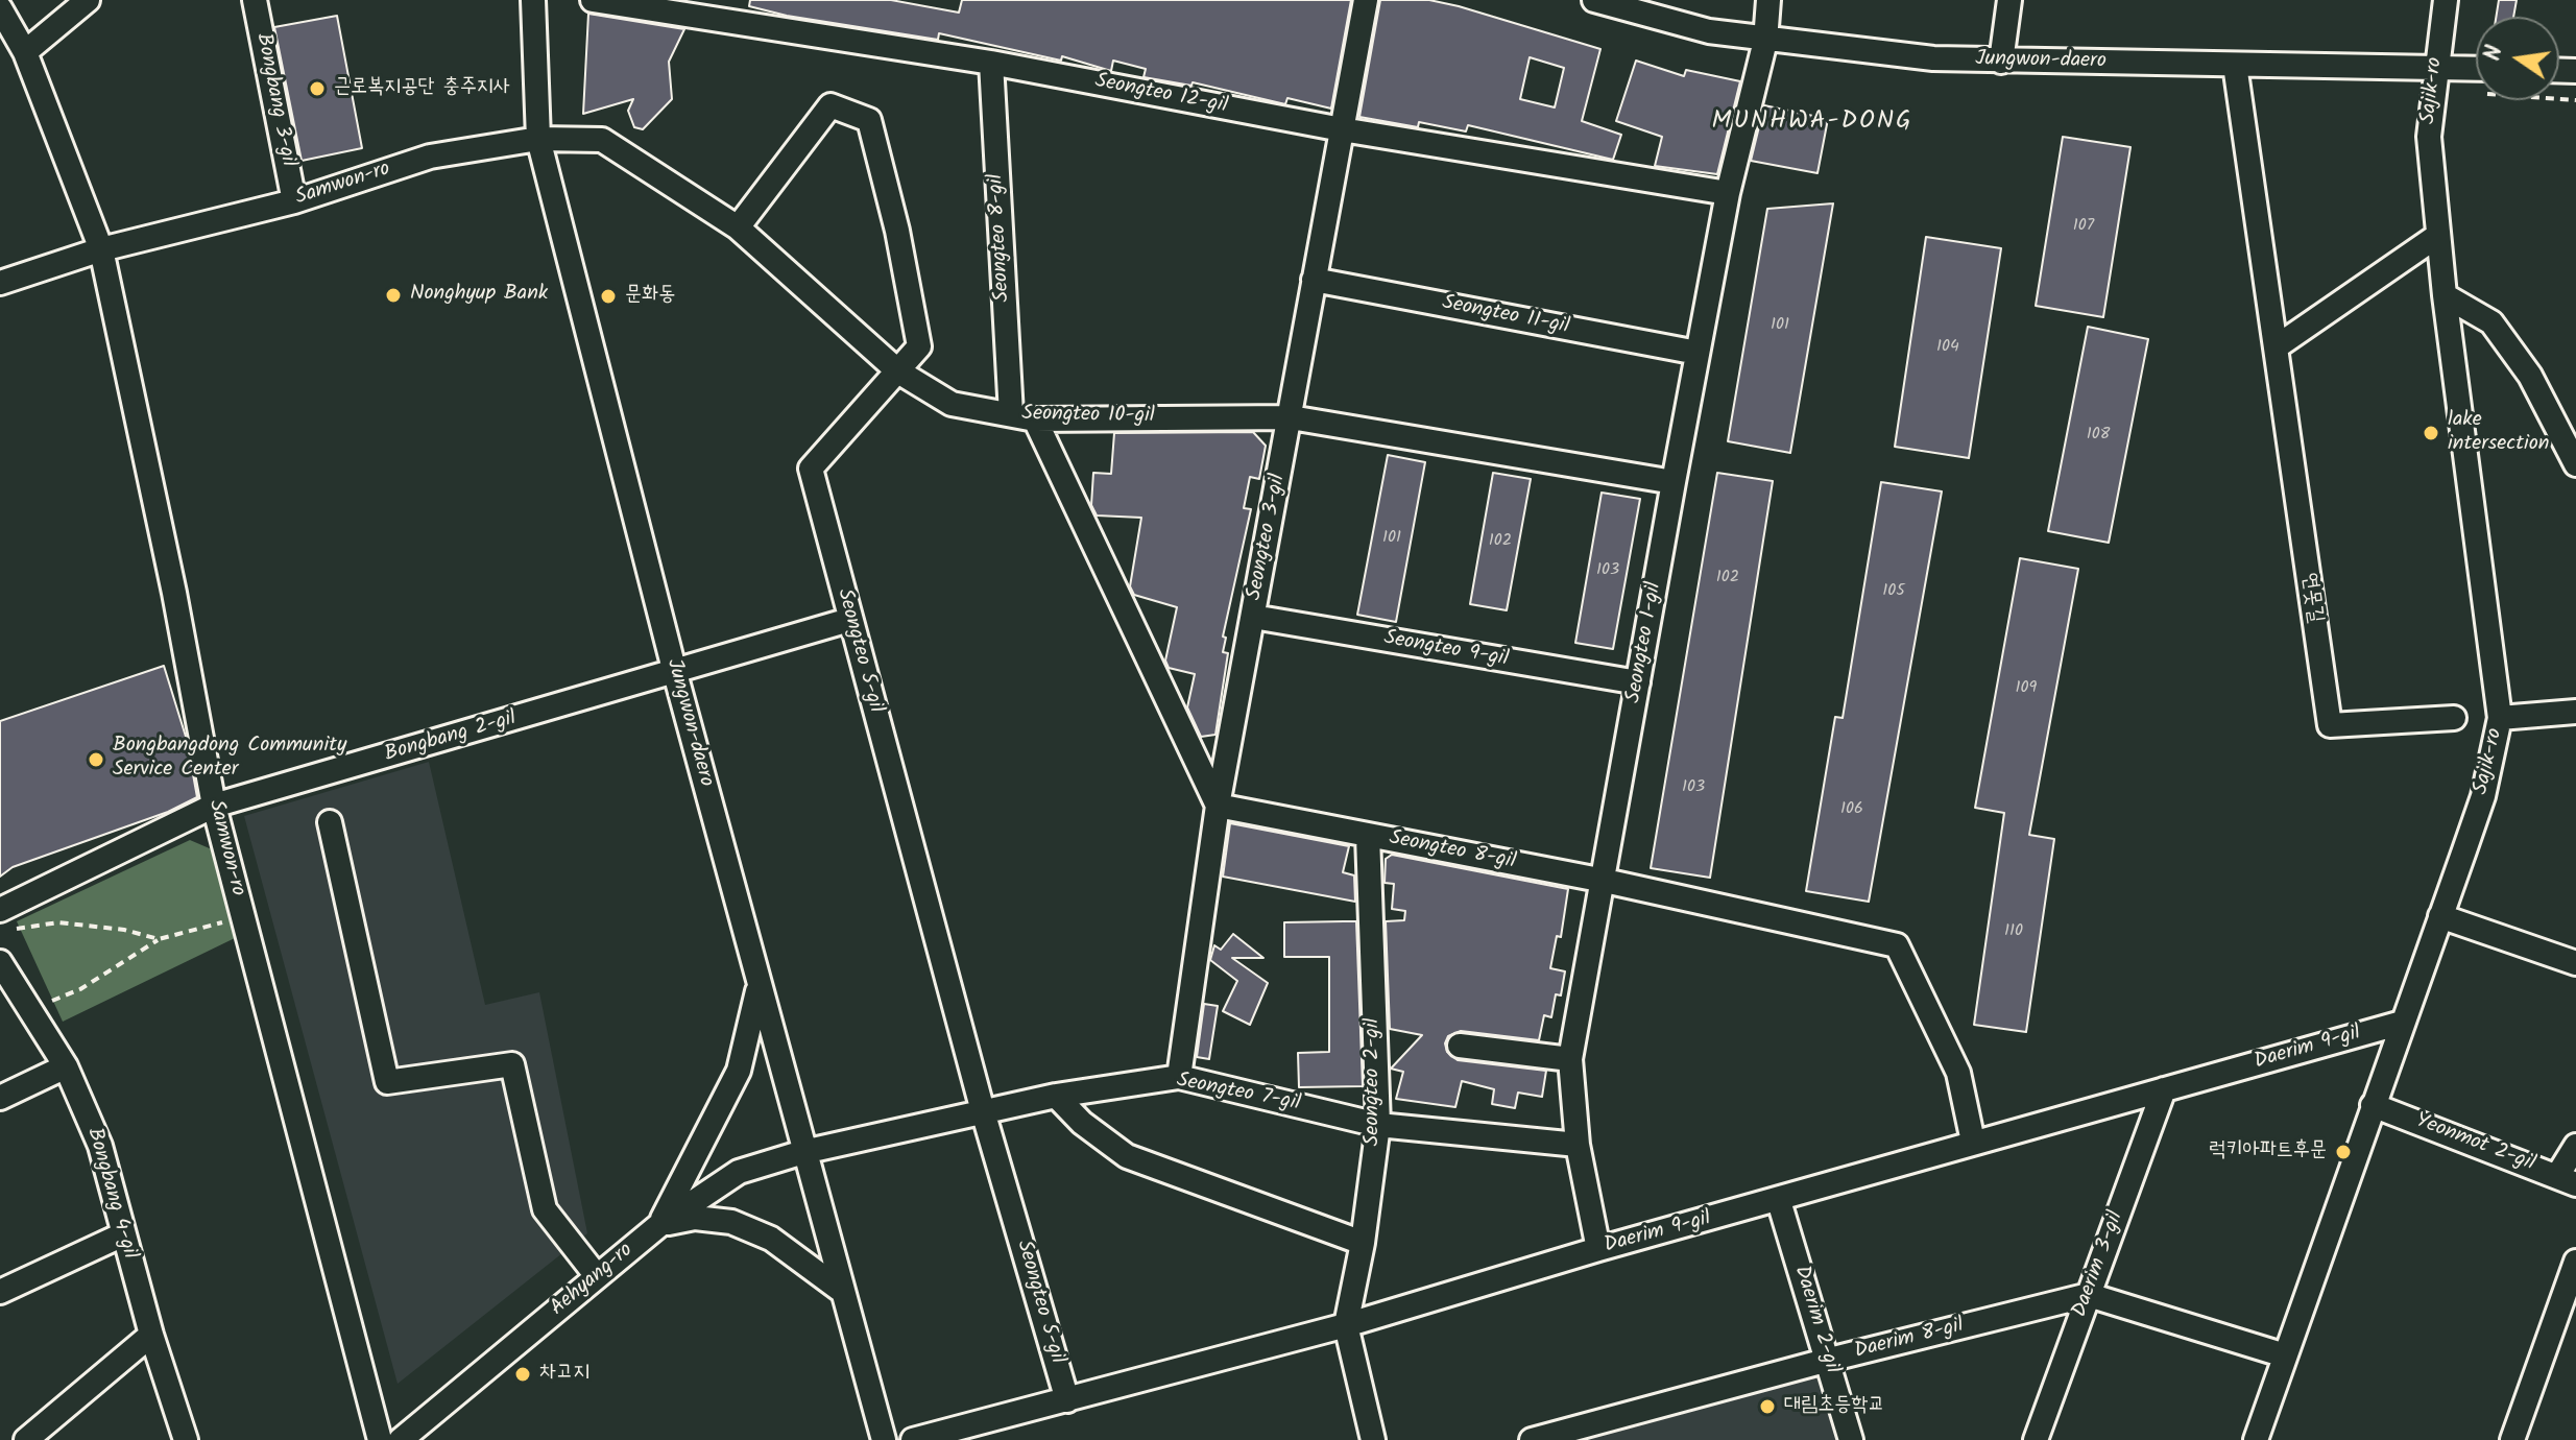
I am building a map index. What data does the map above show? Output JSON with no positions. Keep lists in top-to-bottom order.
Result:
{
  "streets": {
    "street": [
      "Jungwon-daero",
      "Sajik-ro",
      "Seongteo 12-gil",
      "Bongbang 3-gil",
      "Samwon-ro",
      "Seongteo 8-gil",
      "Seongteo 11-gil",
      "Seongteo 10-gil",
      "Seongteo 3-gil",
      "연못길",
      "Seongteo 1-gil",
      "Seongteo 9-gil",
      "Seongteo 5-gil",
      "Bongbang 2-gil",
      "Daerim 9-gil",
      "Seongteo 2-gil",
      "Seongteo 7-gil",
      "Yeonmot 2-gil",
      "Bongbang 4-gil",
      "Daerim 3-gil",
      "Aehyang-ro",
      "Daerim 2-gil",
      "Daerim 8-gil"
    ]
  },
  "crossings": [
    ["Jungwon-daero", "Sajik-ro"],
    ["Jungwon-daero", "Samwon-ro"],
    ["Jungwon-daero", "Seongteo 10-gil"],
    ["Jungwon-daero", "연못길"],
    ["Jungwon-daero", "Seongteo 1-gil"],
    ["Jungwon-daero", "Bongbang 2-gil"],
    ["Jungwon-daero", "Seongteo 7-gil"],
    ["Jungwon-daero", "Aehyang-ro"],
    ["Sajik-ro", "Daerim 9-gil"],
    ["Sajik-ro", "Yeonmot 2-gil"],
    ["Seongteo 12-gil", "Seongteo 8-gil"],
    ["Seongteo 12-gil", "Seongteo 3-gil"],
    ["Seongteo 12-gil", "Seongteo 1-gil"],
    ["Bongbang 3-gil", "Samwon-ro"],
    ["Samwon-ro", "Seongteo 10-gil"],
    ["Samwon-ro", "Bongbang 2-gil"],
    ["Seongteo 8-gil", "Seongteo 10-gil"],
    ["Seongteo 8-gil", "Seongteo 3-gil"],
    ["Seongteo 8-gil", "Seongteo 1-gil"],
    ["Seongteo 8-gil", "Daerim 9-gil"],
    ["Seongteo 8-gil", "Seongteo 2-gil"],
    ["Seongteo 11-gil", "Seongteo 3-gil"],
    ["Seongteo 11-gil", "Seongteo 1-gil"],
    ["Seongteo 10-gil", "Seongteo 3-gil"],
    ["Seongteo 10-gil", "Seongteo 1-gil"],
    ["Seongteo 10-gil", "Seongteo 5-gil"],
    ["Seongteo 3-gil", "Seongteo 9-gil"],
    ["Seongteo 3-gil", "Seongteo 7-gil"],
    ["Seongteo 1-gil", "Seongteo 9-gil"],
    ["Seongteo 1-gil", "Daerim 9-gil"],
    ["Seongteo 1-gil", "Seongteo 7-gil"],
    ["Seongteo 5-gil", "Bongbang 2-gil"],
    ["Seongteo 5-gil", "Daerim 9-gil"],
    ["Seongteo 5-gil", "Seongteo 7-gil"],
    ["Daerim 9-gil", "Seongteo 2-gil"],
    ["Daerim 9-gil", "Daerim 3-gil"],
    ["Daerim 9-gil", "Daerim 2-gil"],
    ["Seongteo 2-gil", "Seongteo 7-gil"],
    ["Seongteo 7-gil", "Aehyang-ro"],
    ["Daerim 3-gil", "Daerim 8-gil"],
    ["Daerim 2-gil", "Daerim 8-gil"]
  ],
  "districts": ["MUNHWA-DONG"],
  "places": [
    "근로복지공단 충주지사",
    "Nonghyup Bank",
    "문화동",
    "lake intersection",
    "Bongbangdong Community Service Center",
    "럭키아파트후문",
    "차고지",
    "대림초등학교"
  ],
  "house_numbers": [
    "107",
    "101",
    "104",
    "108",
    "101",
    "102",
    "103",
    "102",
    "105",
    "109",
    "103",
    "106",
    "110"
  ],
  "north": "left"
}
